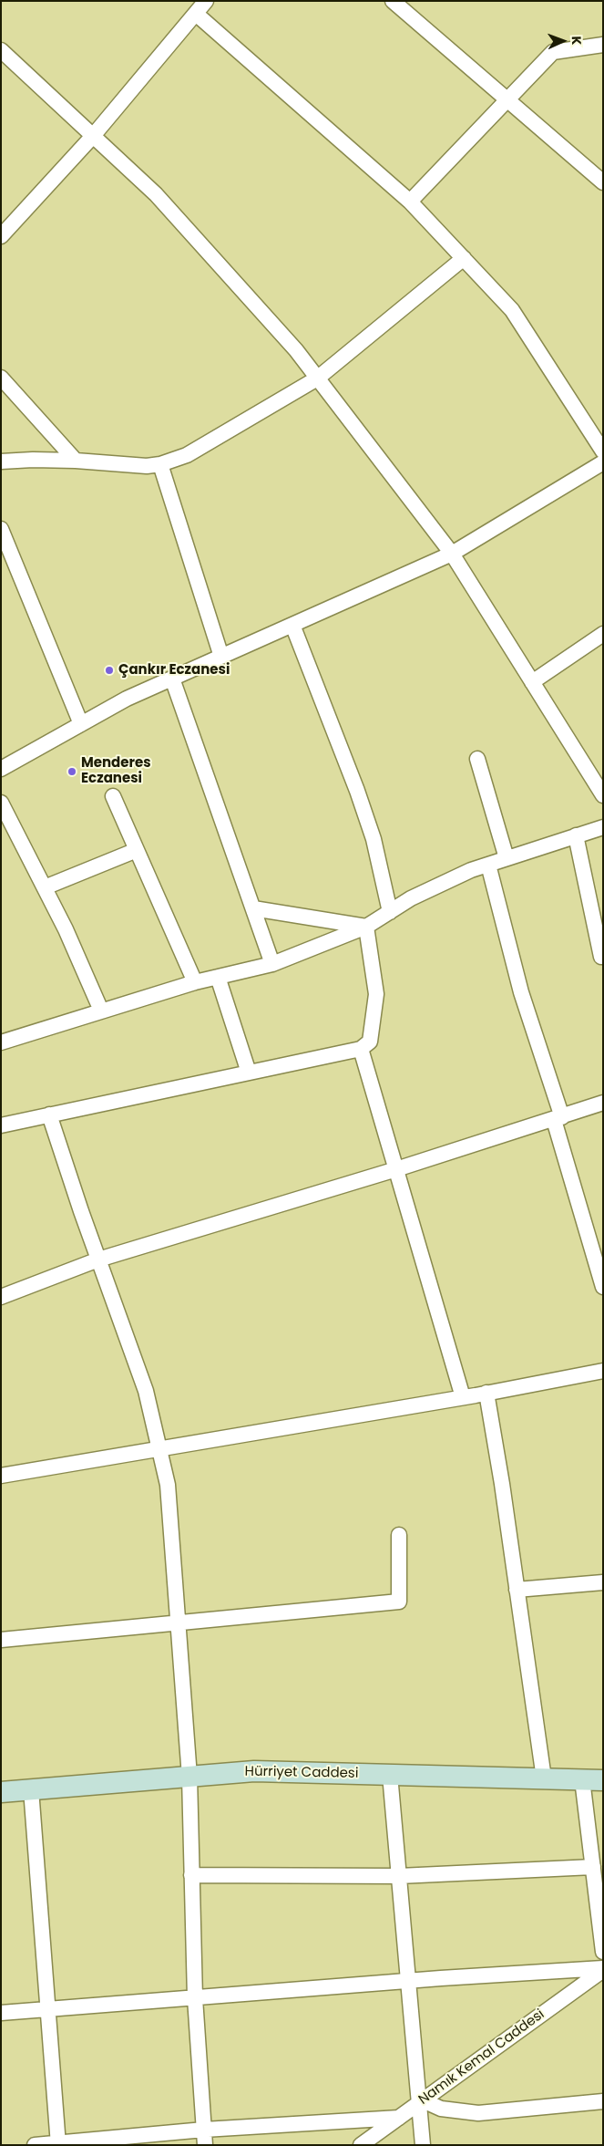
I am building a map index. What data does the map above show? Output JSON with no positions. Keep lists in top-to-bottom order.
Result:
{
  "streets": {
    "street": ["Hürriyet Caddesi", "Namık Kemal Caddesi"]
  },
  "places": ["Çankır Eczanesi", "Menderes Eczanesi"],
  "north": "right"
}
